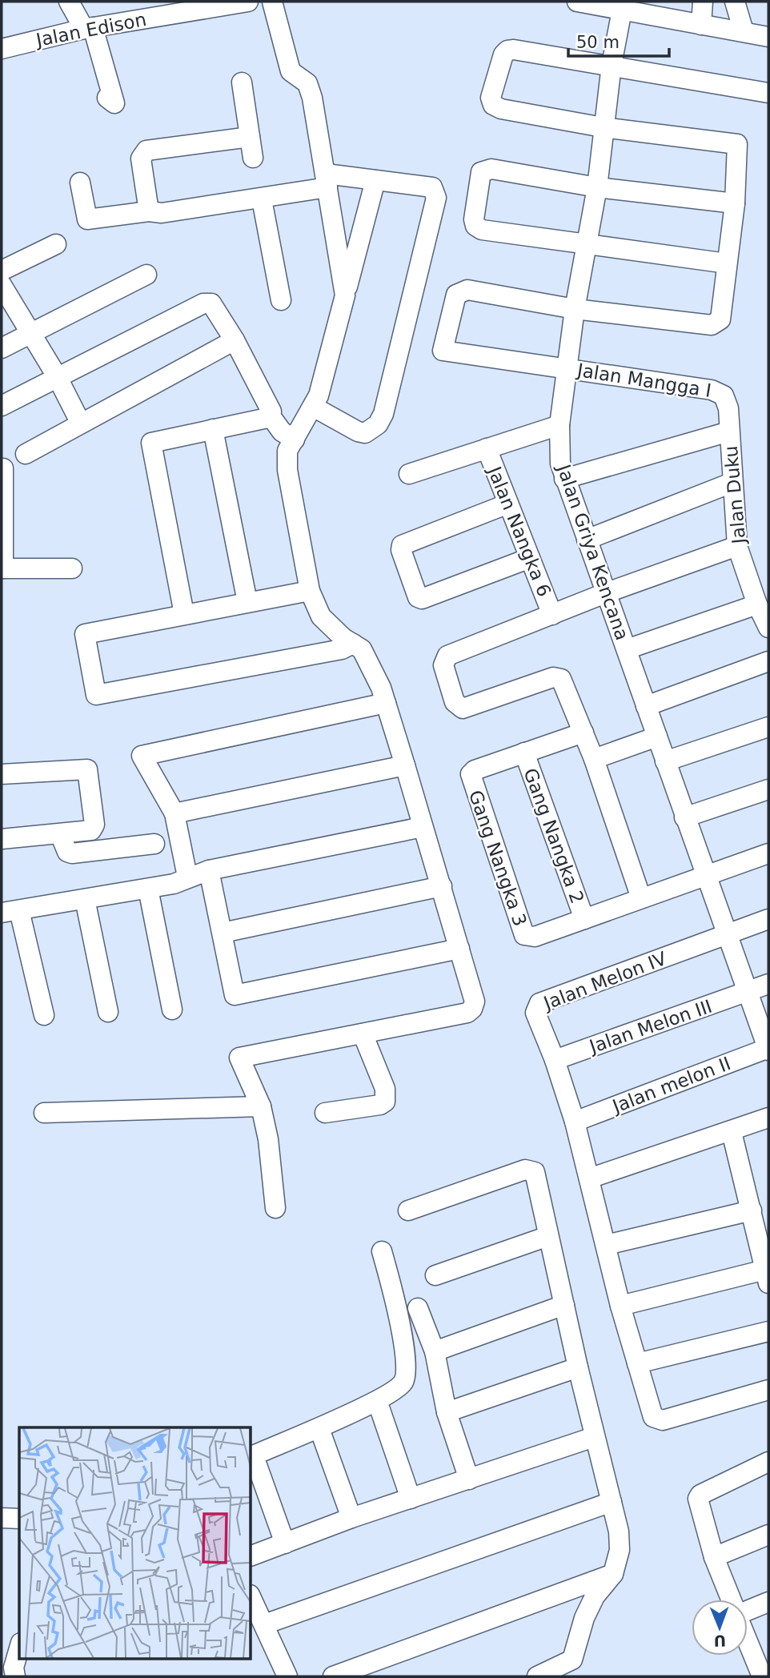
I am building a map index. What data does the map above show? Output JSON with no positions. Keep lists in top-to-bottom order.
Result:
{
  "streets": {
    "street": [
      "Jalan Edison",
      "Jalan Mangga I",
      "Jalan Duku",
      "Jalan Nangka 6",
      "Jalan Griya Kencana",
      "Gang Nangka 2",
      "Gang Nangka 3",
      "Jalan Melon IV",
      "Jalan Melon III",
      "Jalan melon II"
    ]
  },
  "crossings": [
    ["Jalan Mangga I", "Jalan Duku"],
    ["Jalan Mangga I", "Jalan Griya Kencana"],
    ["Jalan Griya Kencana", "Jalan Melon IV"],
    ["Jalan Griya Kencana", "Jalan Melon III"],
    ["Jalan Griya Kencana", "Jalan melon II"],
    ["Gang Nangka 2", "Gang Nangka 3"],
    ["Jalan Melon IV", "Jalan Melon III"]
  ],
  "scale_bar": "50 m",
  "north": "bottom"
}
